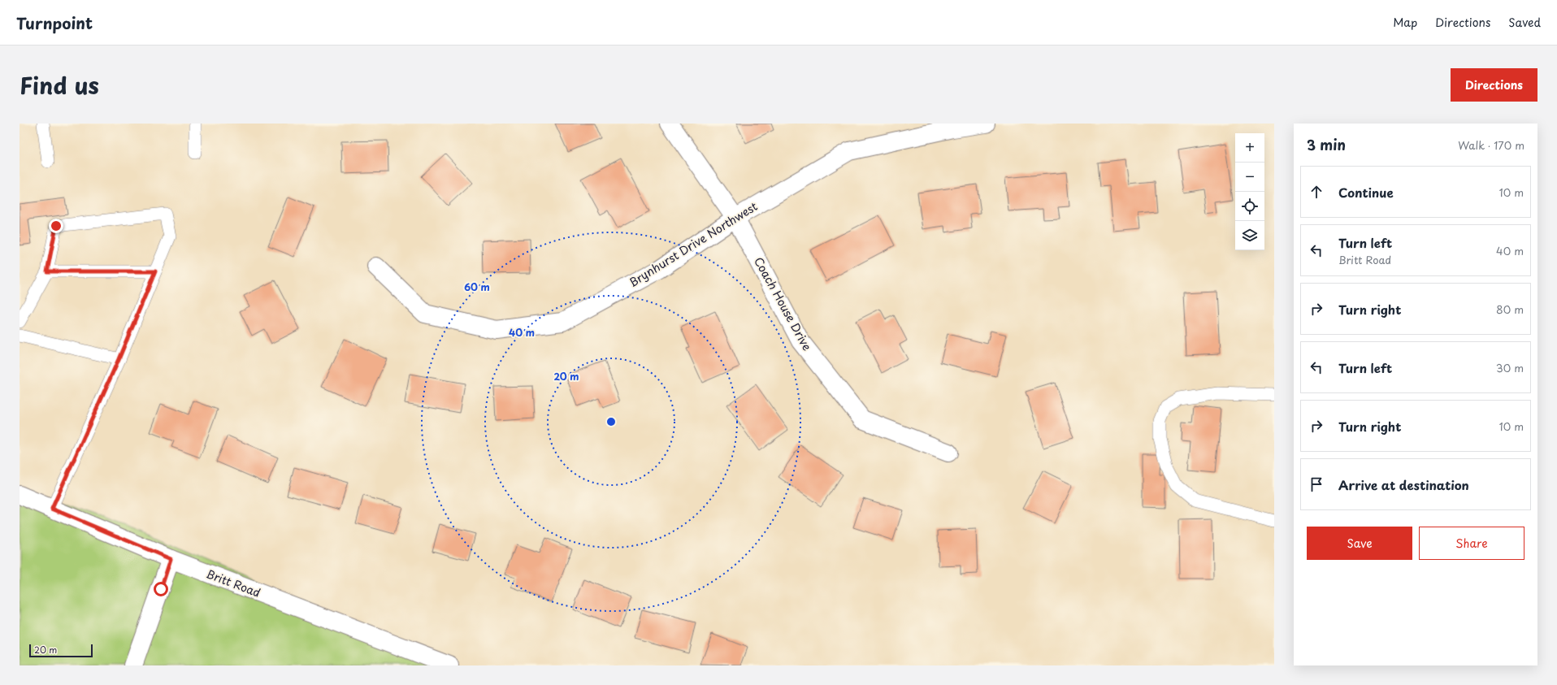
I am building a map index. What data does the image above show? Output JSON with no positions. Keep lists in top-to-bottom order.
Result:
{
  "streets": {
    "street": ["Brynhurst Drive Northwest", "Coach House Drive", "Britt Road"]
  },
  "crossings": [
    ["Brynhurst Drive Northwest", "Coach House Drive"]
  ],
  "scale_bar": "20 m",
  "page": {
    "header": "Turnpoint",
    "nav": ["Map", "Directions", "Saved"],
    "title": "Find us",
    "buttons": [
      "Directions",
      ["Save", "Share"]
    ],
    "heading": ["3 min", "Walk · 170 m"],
    "map_buttons": ["+", "−"],
    "list": [
      ["Continue", "10 m"],
      ["Turn left", "Britt Road", "40 m"],
      ["Turn right", "80 m"],
      ["Turn left", "30 m"],
      ["Turn right", "10 m"],
      "Arrive at destination"
    ],
    "scale": "20 m"
  },
  "rings": ["60 m", "40 m", "20 m"]
}
